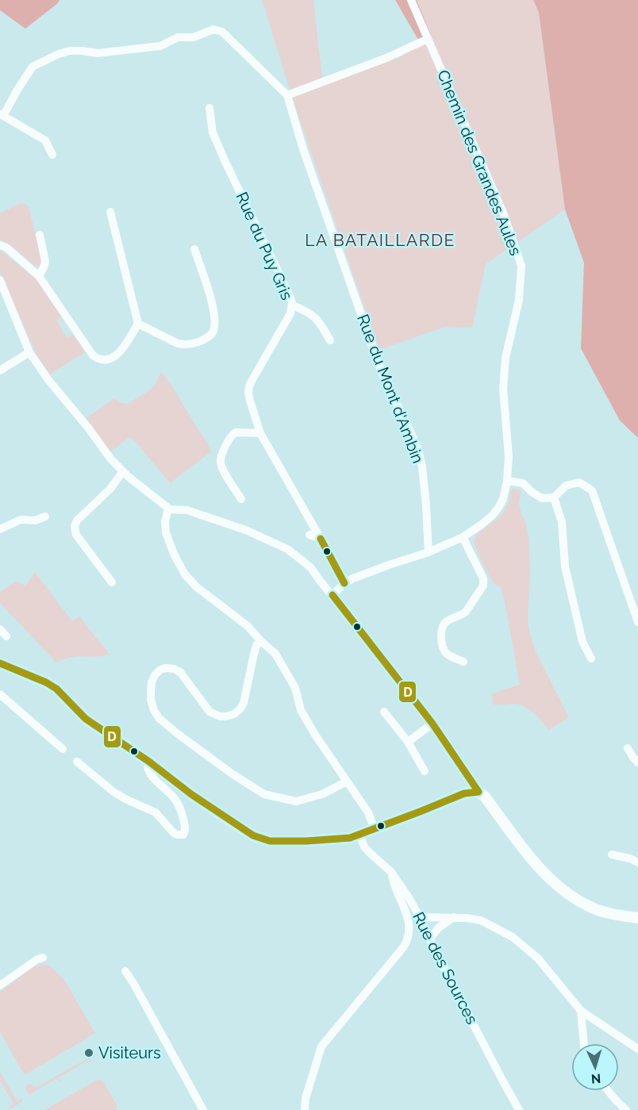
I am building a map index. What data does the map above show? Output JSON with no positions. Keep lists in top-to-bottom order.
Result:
{
  "streets": {
    "street": [
      "Chemin des Grandes Aules",
      "Rue du Puy Gris",
      "Rue du Mont d'Ambin",
      "Rue des Sources"
    ]
  },
  "crossings": [
    ["Chemin des Grandes Aules", "Rue du Puy Gris"],
    ["Chemin des Grandes Aules", "Rue du Mont d'Ambin"]
  ],
  "districts": ["LA BATAILLARDE"],
  "places": ["Visiteurs"],
  "lines": ["transit line D"],
  "north": "bottom"
}
